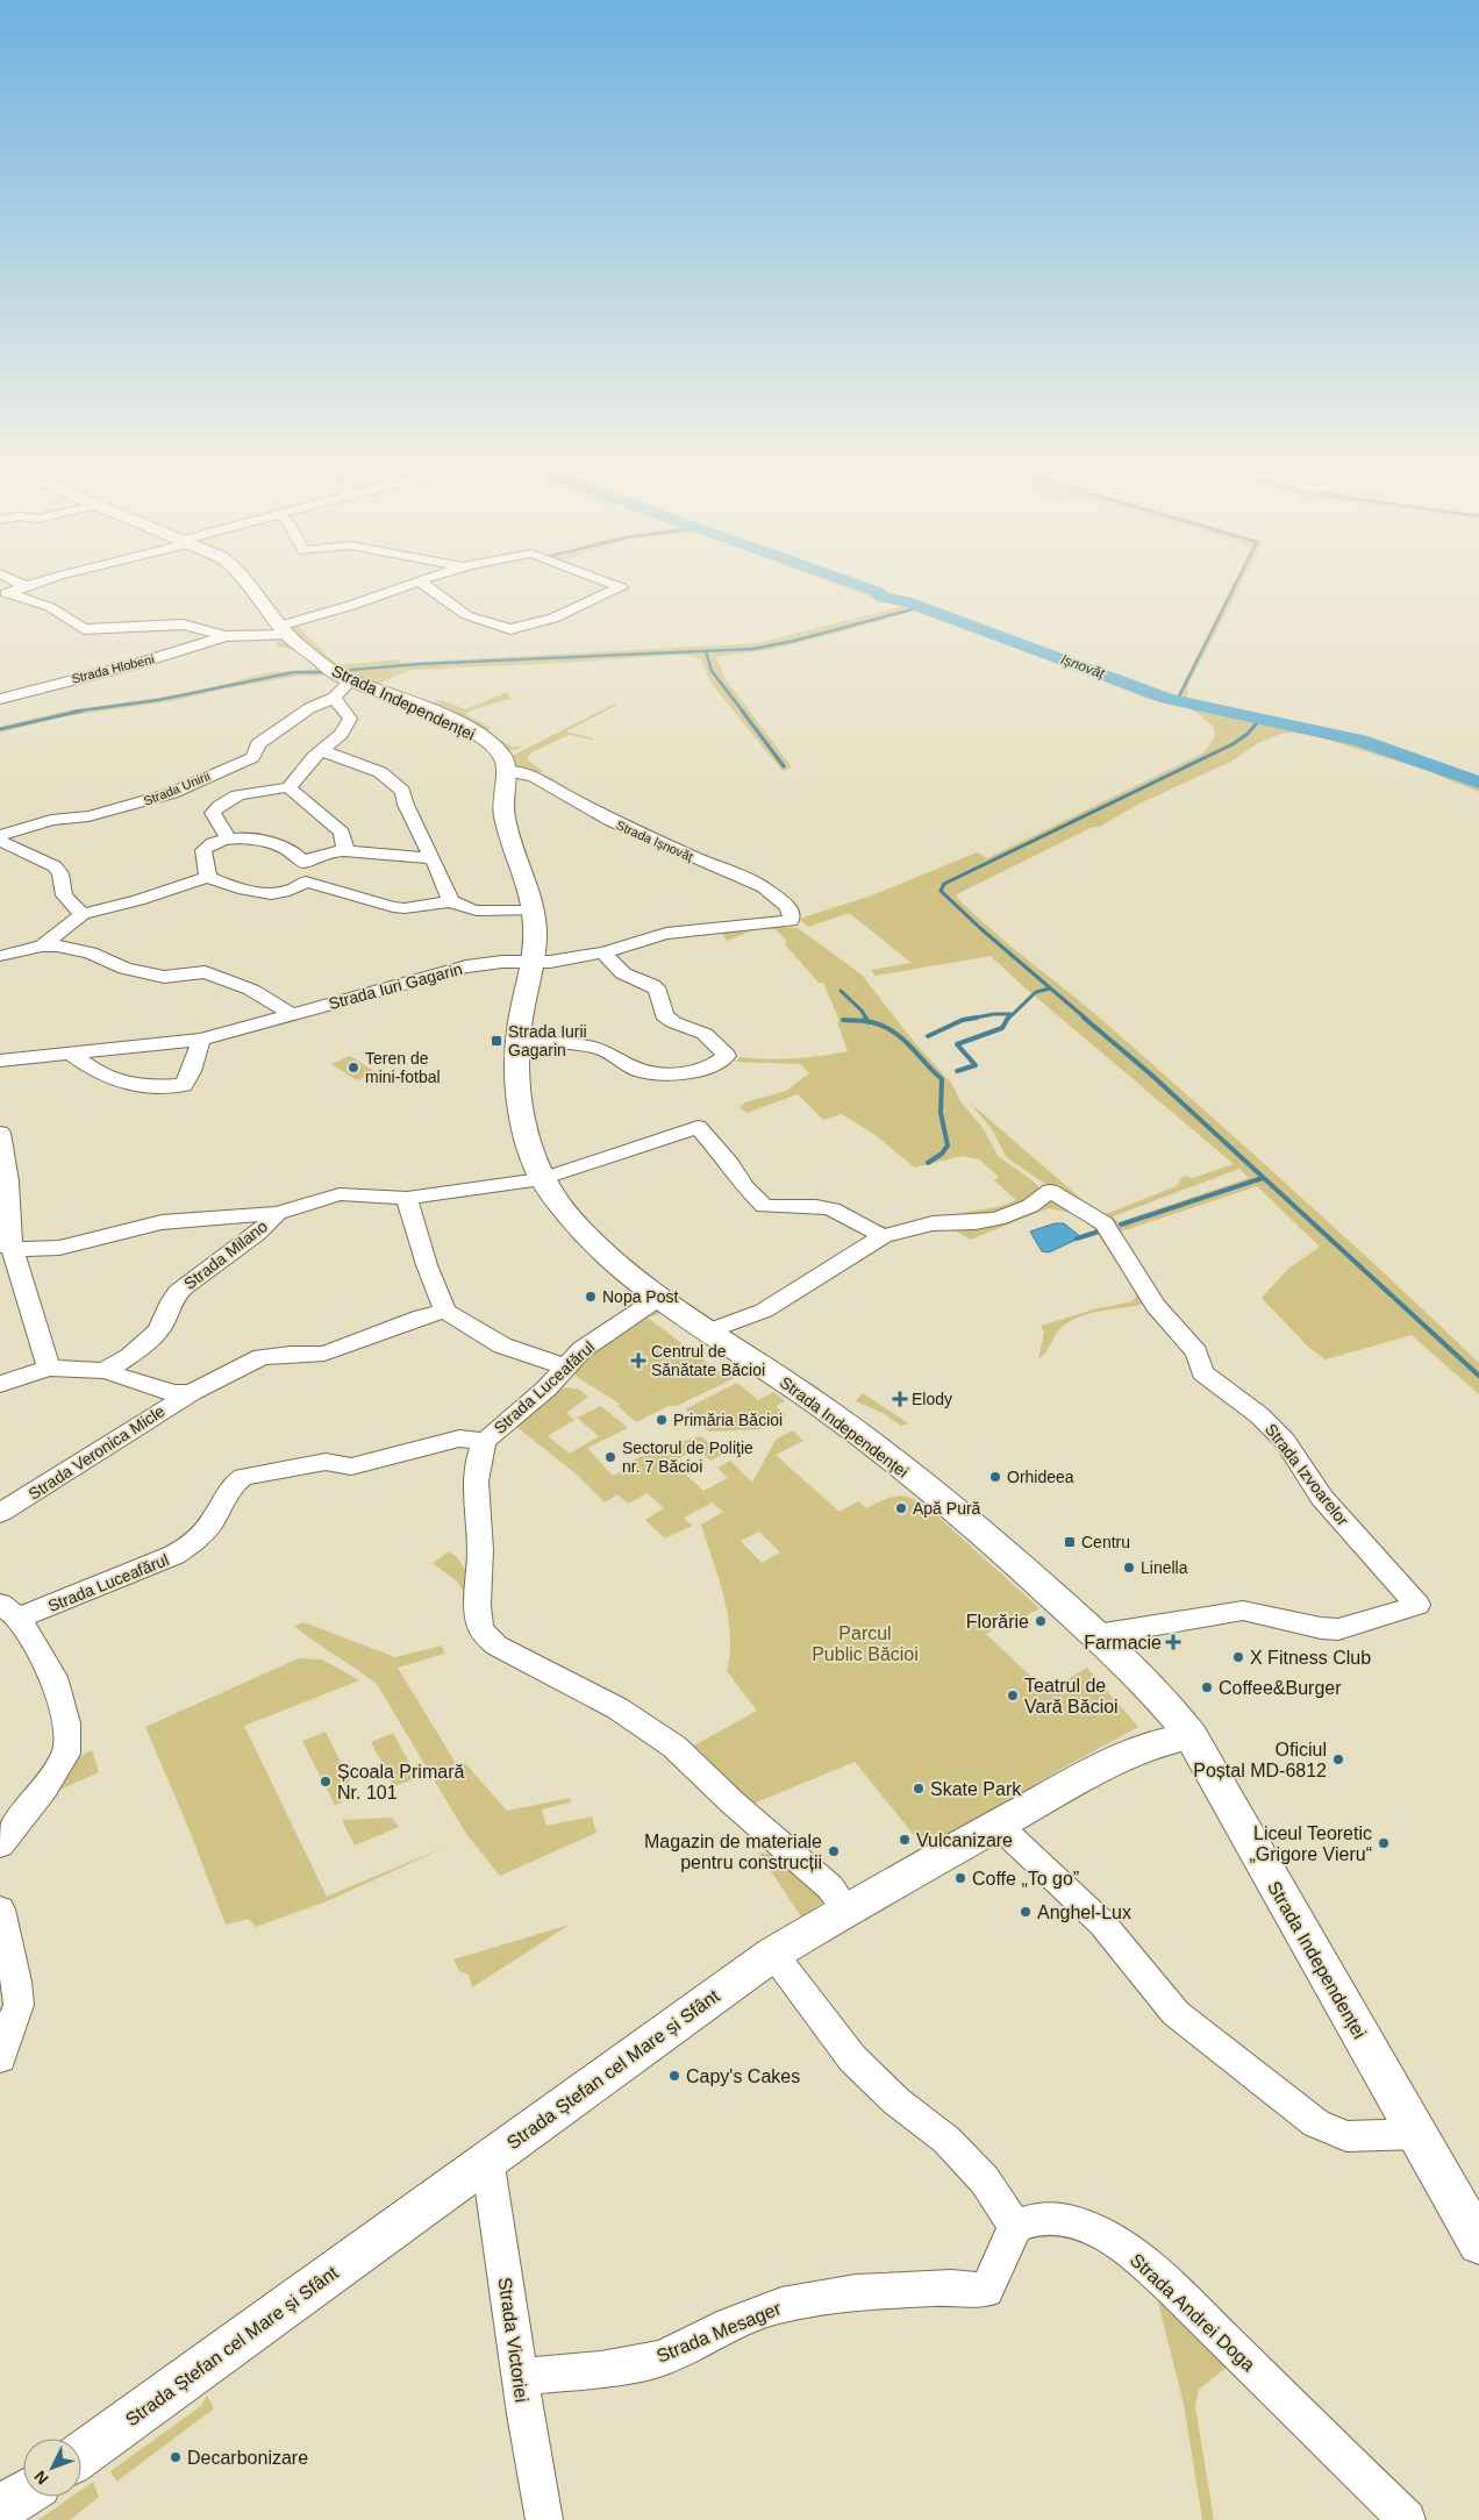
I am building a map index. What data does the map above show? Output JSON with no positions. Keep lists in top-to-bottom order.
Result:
{
  "streets": {
    "main road": ["Strada Independenței", "Strada Ștefan cel Mare și Sfânt"],
    "street": [
      "Strada Hlobeni",
      "Strada Unirii",
      "Strada Ișnovăț",
      "Strada Iuri Gagarin",
      "Strada Milano",
      "Strada Luceafărul",
      "Strada Veronica Micle",
      "Strada Izvoarelor",
      "Strada Andrei Doga",
      "Strada Mesager",
      "Strada Victoriei"
    ]
  },
  "crossings": [
    ["Strada Hlobeni", "Strada Independenței"],
    ["Strada Independenței", "Strada Unirii"],
    ["Strada Independenței", "Strada Ișnovăț"],
    ["Strada Independenței", "Strada Iuri Gagarin"],
    ["Strada Independenței", "Strada Luceafărul"],
    ["Strada Independenței", "Strada Izvoarelor"],
    ["Strada Independenței", "Strada Ștefan cel Mare și Sfânt"],
    ["Strada Ișnovăț", "Strada Iuri Gagarin"],
    ["Strada Milano", "Strada Veronica Micle"],
    ["Strada Ștefan cel Mare și Sfânt", "Strada Victoriei"],
    ["Strada Andrei Doga", "Strada Mesager"],
    ["Strada Mesager", "Strada Victoriei"]
  ],
  "water": ["Ișnovăț"],
  "parks": ["Parcul Public Băcioi"],
  "places": {
    "transit": ["Strada Iurii Gagarin", "Centru"],
    "other": [
      "Teren de mini-fotbal",
      "Nopa Post",
      "Primăria Băcioi",
      "Sectorul de Poliţie nr. 7 Băcioi",
      "Orhideea",
      "Apă Pură",
      "Linella",
      "Florărie",
      "X Fitness Club",
      "Coffee&Burger",
      "Teatrul de Vară Băcioi",
      "Oficiul Poștal MD-6812",
      "Școala Primară Nr. 101",
      "Skate Park",
      "Vulcanizare",
      "Liceul Teoretic „Grigore Vieru“",
      "Magazin de materiale pentru construcții",
      "Coffe „To go”",
      "Anghel-Lux",
      "Capy's Cakes",
      "Decarbonizare"
    ],
    "health": ["Centrul de Sănătate Băcioi", "Elody", "Farmacie"]
  },
  "north": "bottom left"
}
